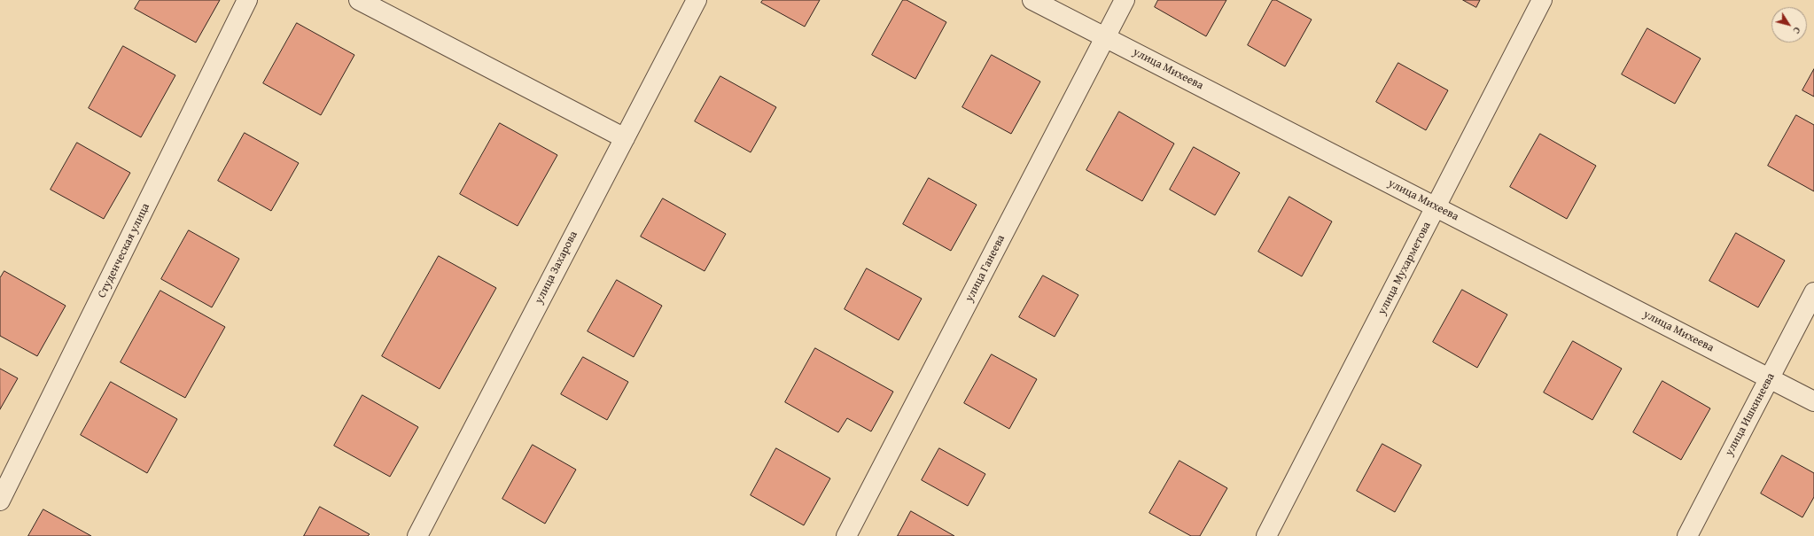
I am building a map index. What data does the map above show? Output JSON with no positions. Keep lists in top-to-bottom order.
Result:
{
  "streets": {
    "street": [
      "улица Михеева",
      "Студенческая улица",
      "улица Захарова",
      "улица Ганеева",
      "улица Мухарметова",
      "улица Ишкинеева"
    ]
  },
  "crossings": [
    ["улица Михеева", "улица Ганеева"],
    ["улица Михеева", "улица Мухарметова"],
    ["улица Михеева", "улица Ишкинеева"]
  ],
  "north": "bottom right"
}
